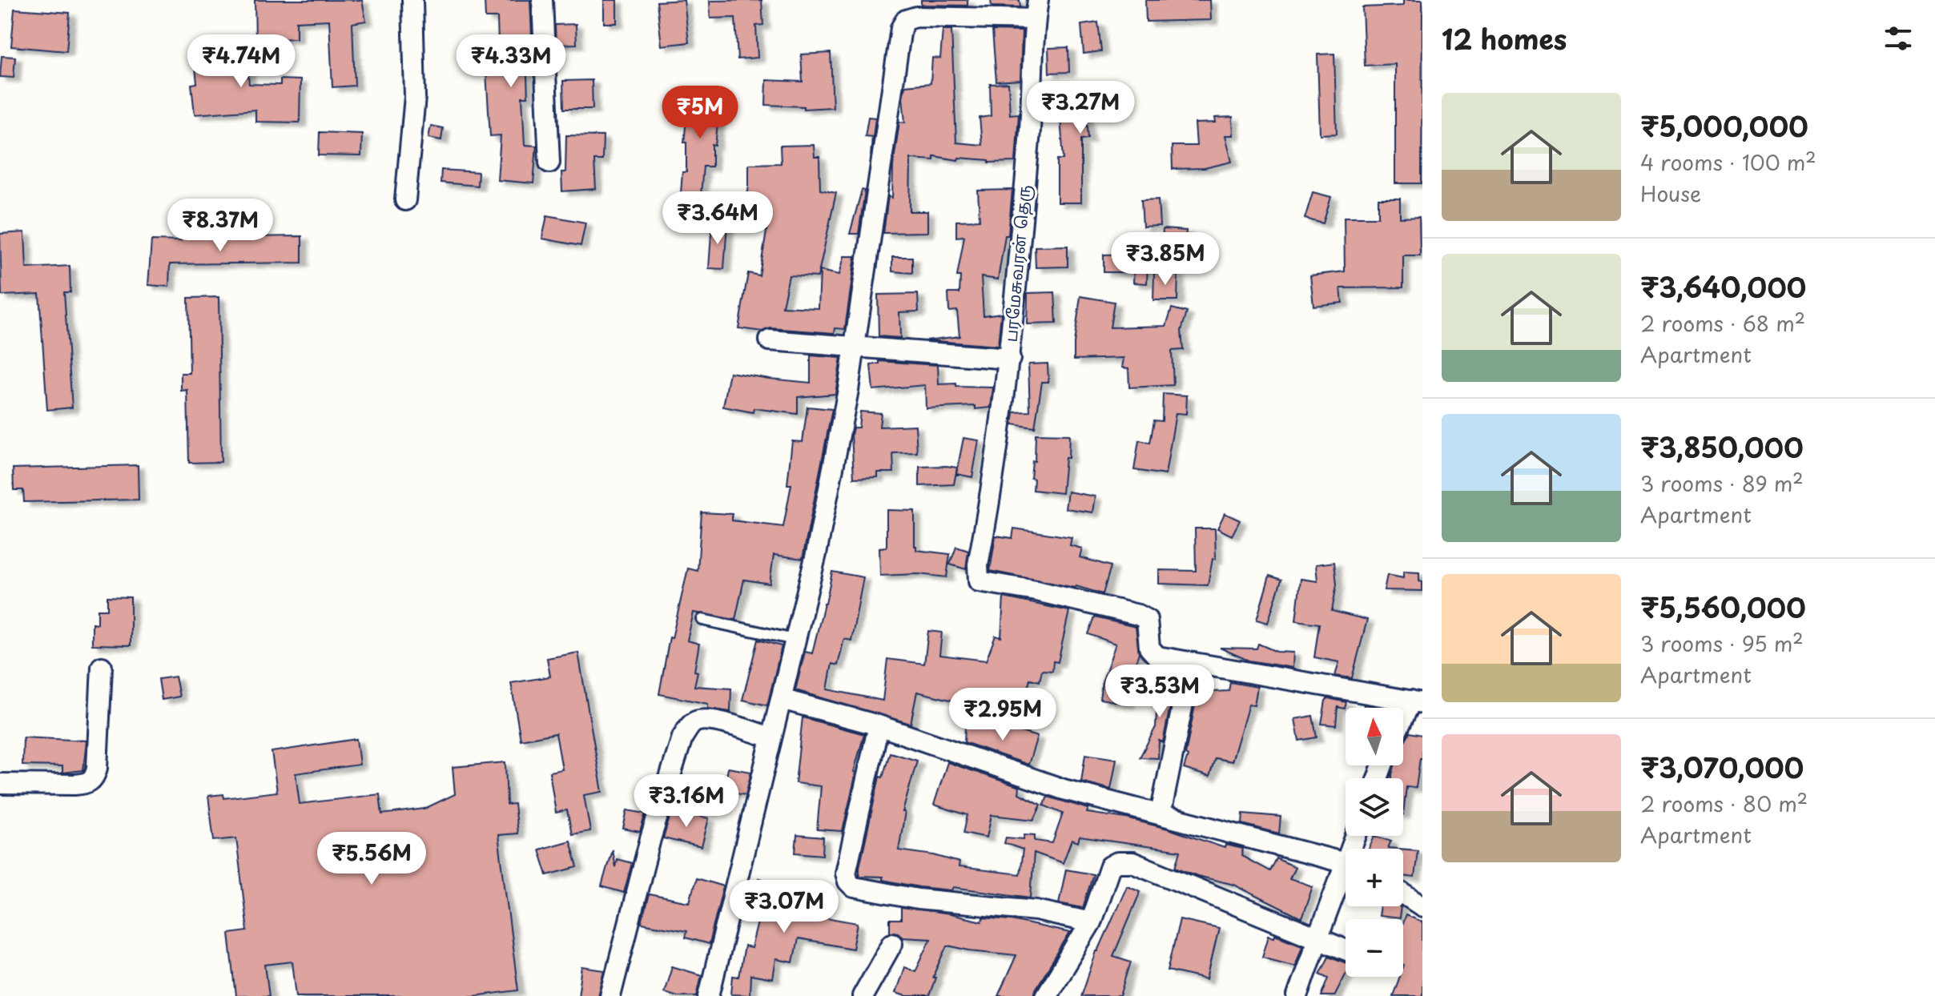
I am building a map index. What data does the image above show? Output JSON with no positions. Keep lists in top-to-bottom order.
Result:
{
  "streets": {
    "street": ["பரமேசுவரன் தெரு"]
  },
  "north": "top",
  "page": {
    "heading": "12 homes",
    "price": [
      "₹4.74M",
      "₹4.33M",
      "₹3.27M",
      "₹5M",
      "₹3.64M",
      "₹8.37M",
      "₹3.85M",
      "₹3.53M",
      "₹2.95M",
      "₹3.16M",
      "₹5.56M",
      "₹3.07M"
    ],
    "list": [
      {
        "name": "₹5,000,000",
        "note": "4 rooms · 100 m² · House"
      },
      {
        "name": "₹3,640,000",
        "note": "2 rooms · 68 m² · Apartment"
      },
      {
        "name": "₹3,850,000",
        "note": "3 rooms · 89 m² · Apartment"
      },
      {
        "name": "₹5,560,000",
        "note": "3 rooms · 95 m² · Apartment"
      },
      {
        "name": "₹3,070,000",
        "note": "2 rooms · 80 m² · Apartment"
      }
    ],
    "map_buttons": ["+", "−"]
  }
}
